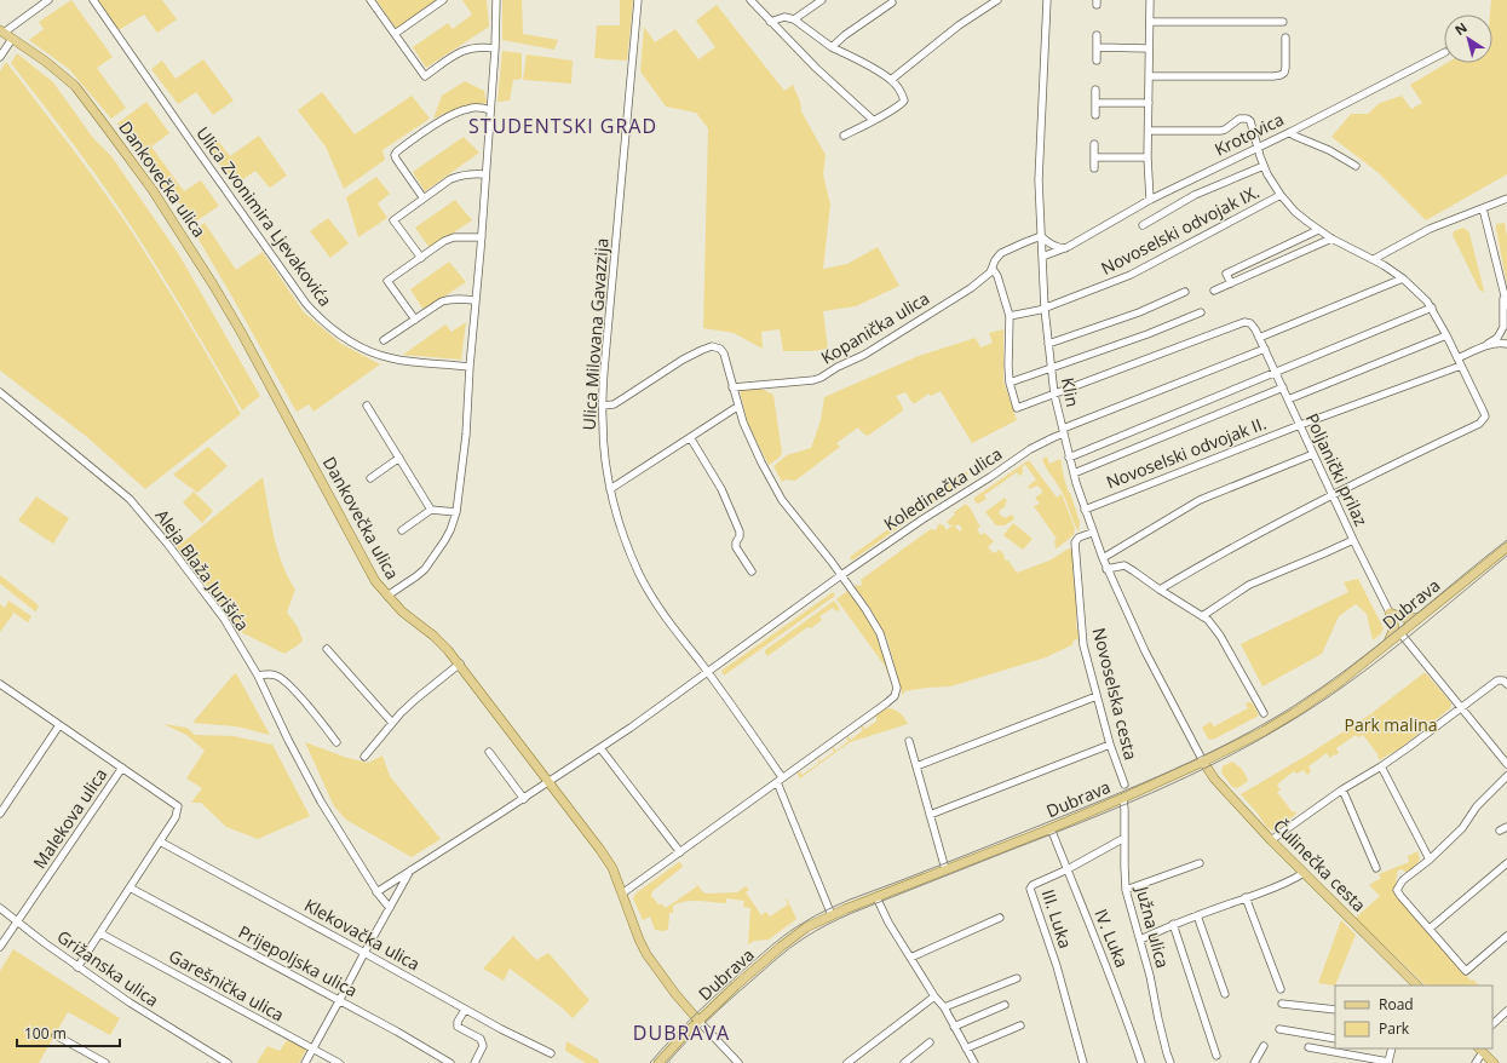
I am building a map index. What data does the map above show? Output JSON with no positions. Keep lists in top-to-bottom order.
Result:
{
  "streets": {
    "main road": ["Dankovečka ulica", "Dubrava", "Čulinečka cesta"],
    "street": [
      "Krotovica",
      "Ulica Zvonimira Ljevakovića",
      "Novoselski odvojak IX.",
      "Kopanička ulica",
      "Ulica Milovana Gavazzija",
      "Klin",
      "Novoselski odvojak II.",
      "Poljanički prilaz",
      "Koledinečka ulica",
      "Aleja Blaža Jurišića",
      "Novoselska cesta",
      "Malekova ulica",
      "III. Luka",
      "Južna ulica",
      "Klekovačka ulica",
      "IV. Luka",
      "Prijepoljska ulica",
      "Grižanska ulica",
      "Garešnička ulica"
    ]
  },
  "crossings": [
    ["Krotovica", "Klin"],
    ["Dankovečka ulica", "Koledinečka ulica"],
    ["Dankovečka ulica", "Dubrava"],
    ["Novoselski odvojak IX.", "Klin"],
    ["Kopanička ulica", "Klin"],
    ["Ulica Milovana Gavazzija", "Koledinečka ulica"],
    ["Klin", "Novoselski odvojak II."],
    ["Klin", "Poljanički prilaz"],
    ["Klin", "Koledinečka ulica"],
    ["Klin", "Dubrava"],
    ["Klin", "Novoselska cesta"],
    ["Klin", "Čulinečka cesta"],
    ["Novoselski odvojak II.", "Poljanički prilaz"],
    ["Poljanički prilaz", "Koledinečka ulica"],
    ["Koledinečka ulica", "Aleja Blaža Jurišića"],
    ["Dubrava", "Čulinečka cesta"],
    ["Dubrava", "Južna ulica"],
    ["Dubrava", "IV. Luka"],
    ["Malekova ulica", "Klekovačka ulica"],
    ["Malekova ulica", "Grižanska ulica"],
    ["III. Luka", "Južna ulica"],
    ["III. Luka", "IV. Luka"]
  ],
  "districts": ["STUDENTSKI GRAD", "DUBRAVA"],
  "parks": ["Park malina"],
  "legend": ["Road", "Park"],
  "scale_bar": "100 m",
  "north": "top left"
}
